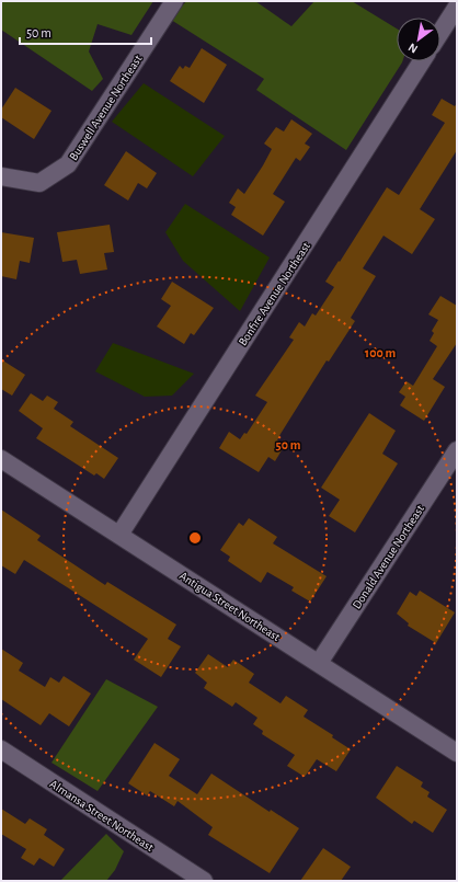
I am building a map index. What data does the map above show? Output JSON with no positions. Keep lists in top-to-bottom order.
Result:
{
  "streets": {
    "street": [
      "Buswell Avenue Northeast",
      "Bonfire Avenue Northeast",
      "Donald Avenue Northeast",
      "Antigua Street Northeast",
      "Almansa Street Northeast"
    ]
  },
  "crossings": [
    ["Bonfire Avenue Northeast", "Antigua Street Northeast"],
    ["Donald Avenue Northeast", "Antigua Street Northeast"]
  ],
  "scale_bar": "50 m",
  "north": "bottom left",
  "rings": ["100 m", "50 m"]
}
